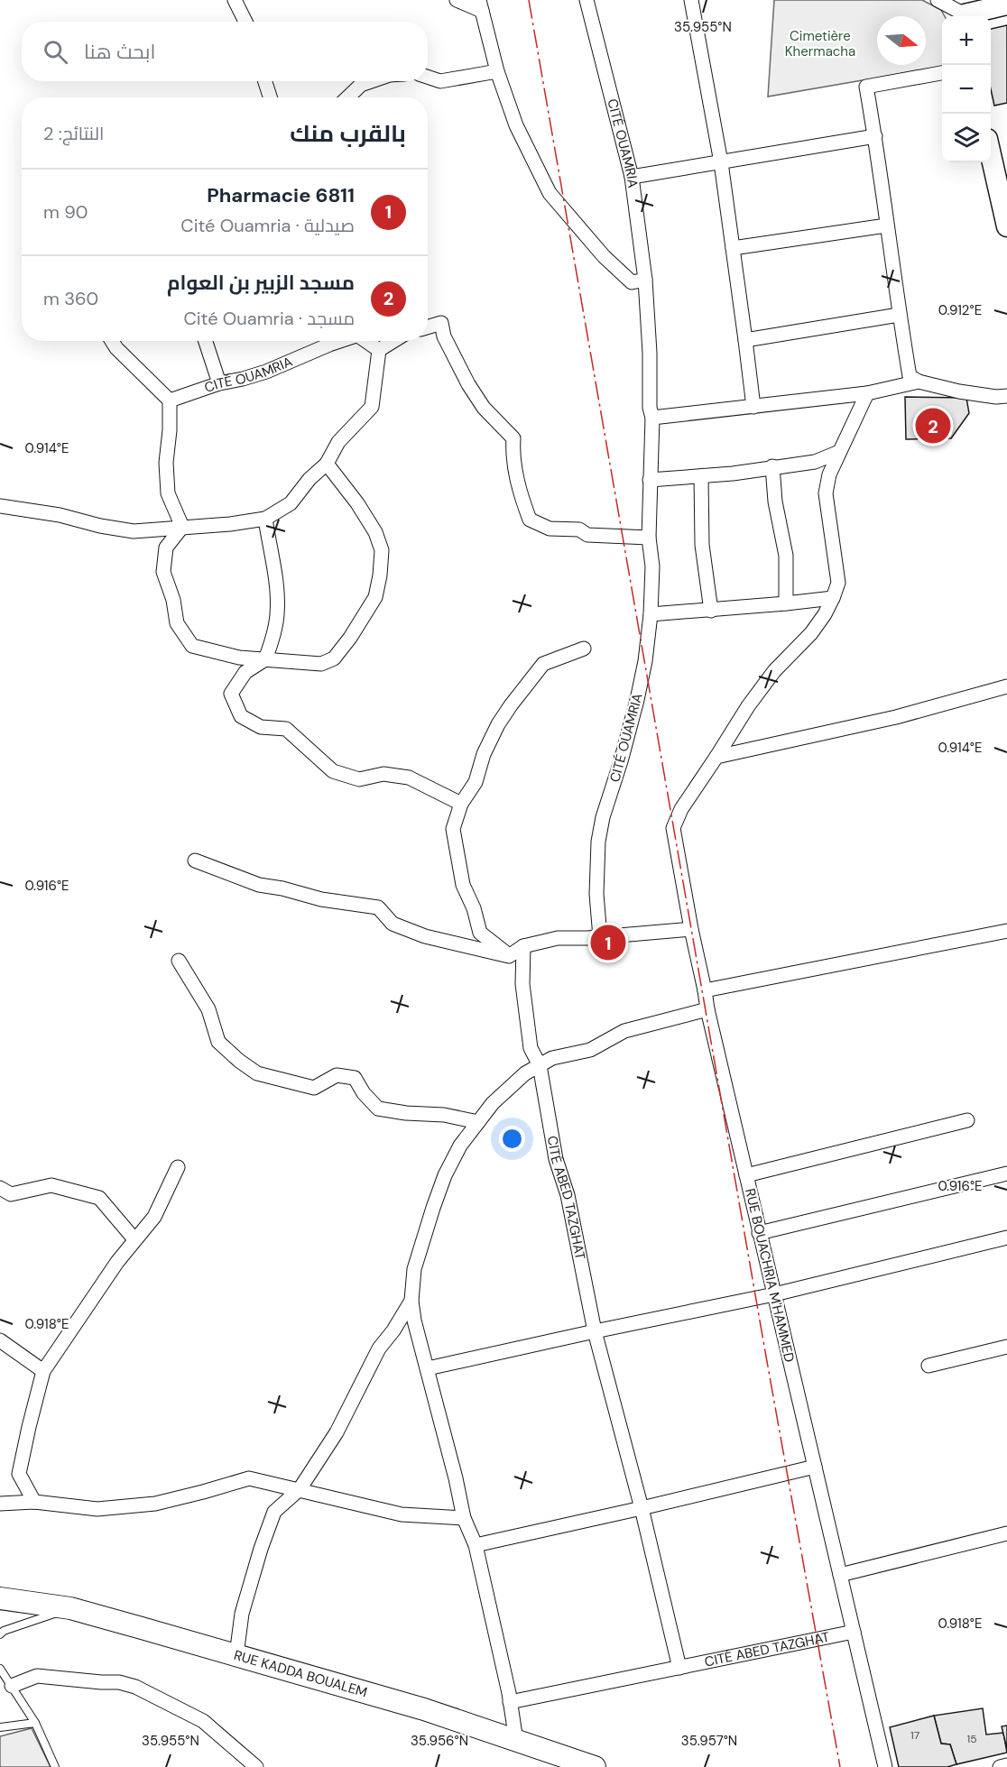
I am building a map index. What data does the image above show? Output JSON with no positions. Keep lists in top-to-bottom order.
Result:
{
  "streets": {
    "main road": ["RUE KADDA BOUALEM"],
    "street": ["CITÉ OUAMRIA", "CITÉ ABED TAZGHAT", "RUE BOUACHRIA M'HAMMED"]
  },
  "crossings": [
    ["CITÉ ABED TAZGHAT", "RUE BOUACHRIA M'HAMMED"]
  ],
  "parks": ["Cimetière Khermacha"],
  "house_numbers": ["17", "15"],
  "north": "right",
  "page": {
    "map_buttons": ["+", "−"],
    "search": "ابحث هنا",
    "heading": ["بالقرب منك", "النتائج: 2"],
    "list": [
      {
        "mark": "1",
        "name": "Pharmacie 6811",
        "note": "صيدلية · Cité Ouamria",
        "value": "90 m"
      },
      {
        "mark": "2",
        "name": "مسجد الزبير بن العوام",
        "note": "مسجد · Cité Ouamria",
        "value": "360 m"
      }
    ],
    "pins": ["2", "1"]
  },
  "coordinates": [
    "35.955°N",
    "0.912°E",
    "0.914°E",
    "0.916°E",
    "0.918°E",
    "35.956°N",
    "35.957°N"
  ]
}
